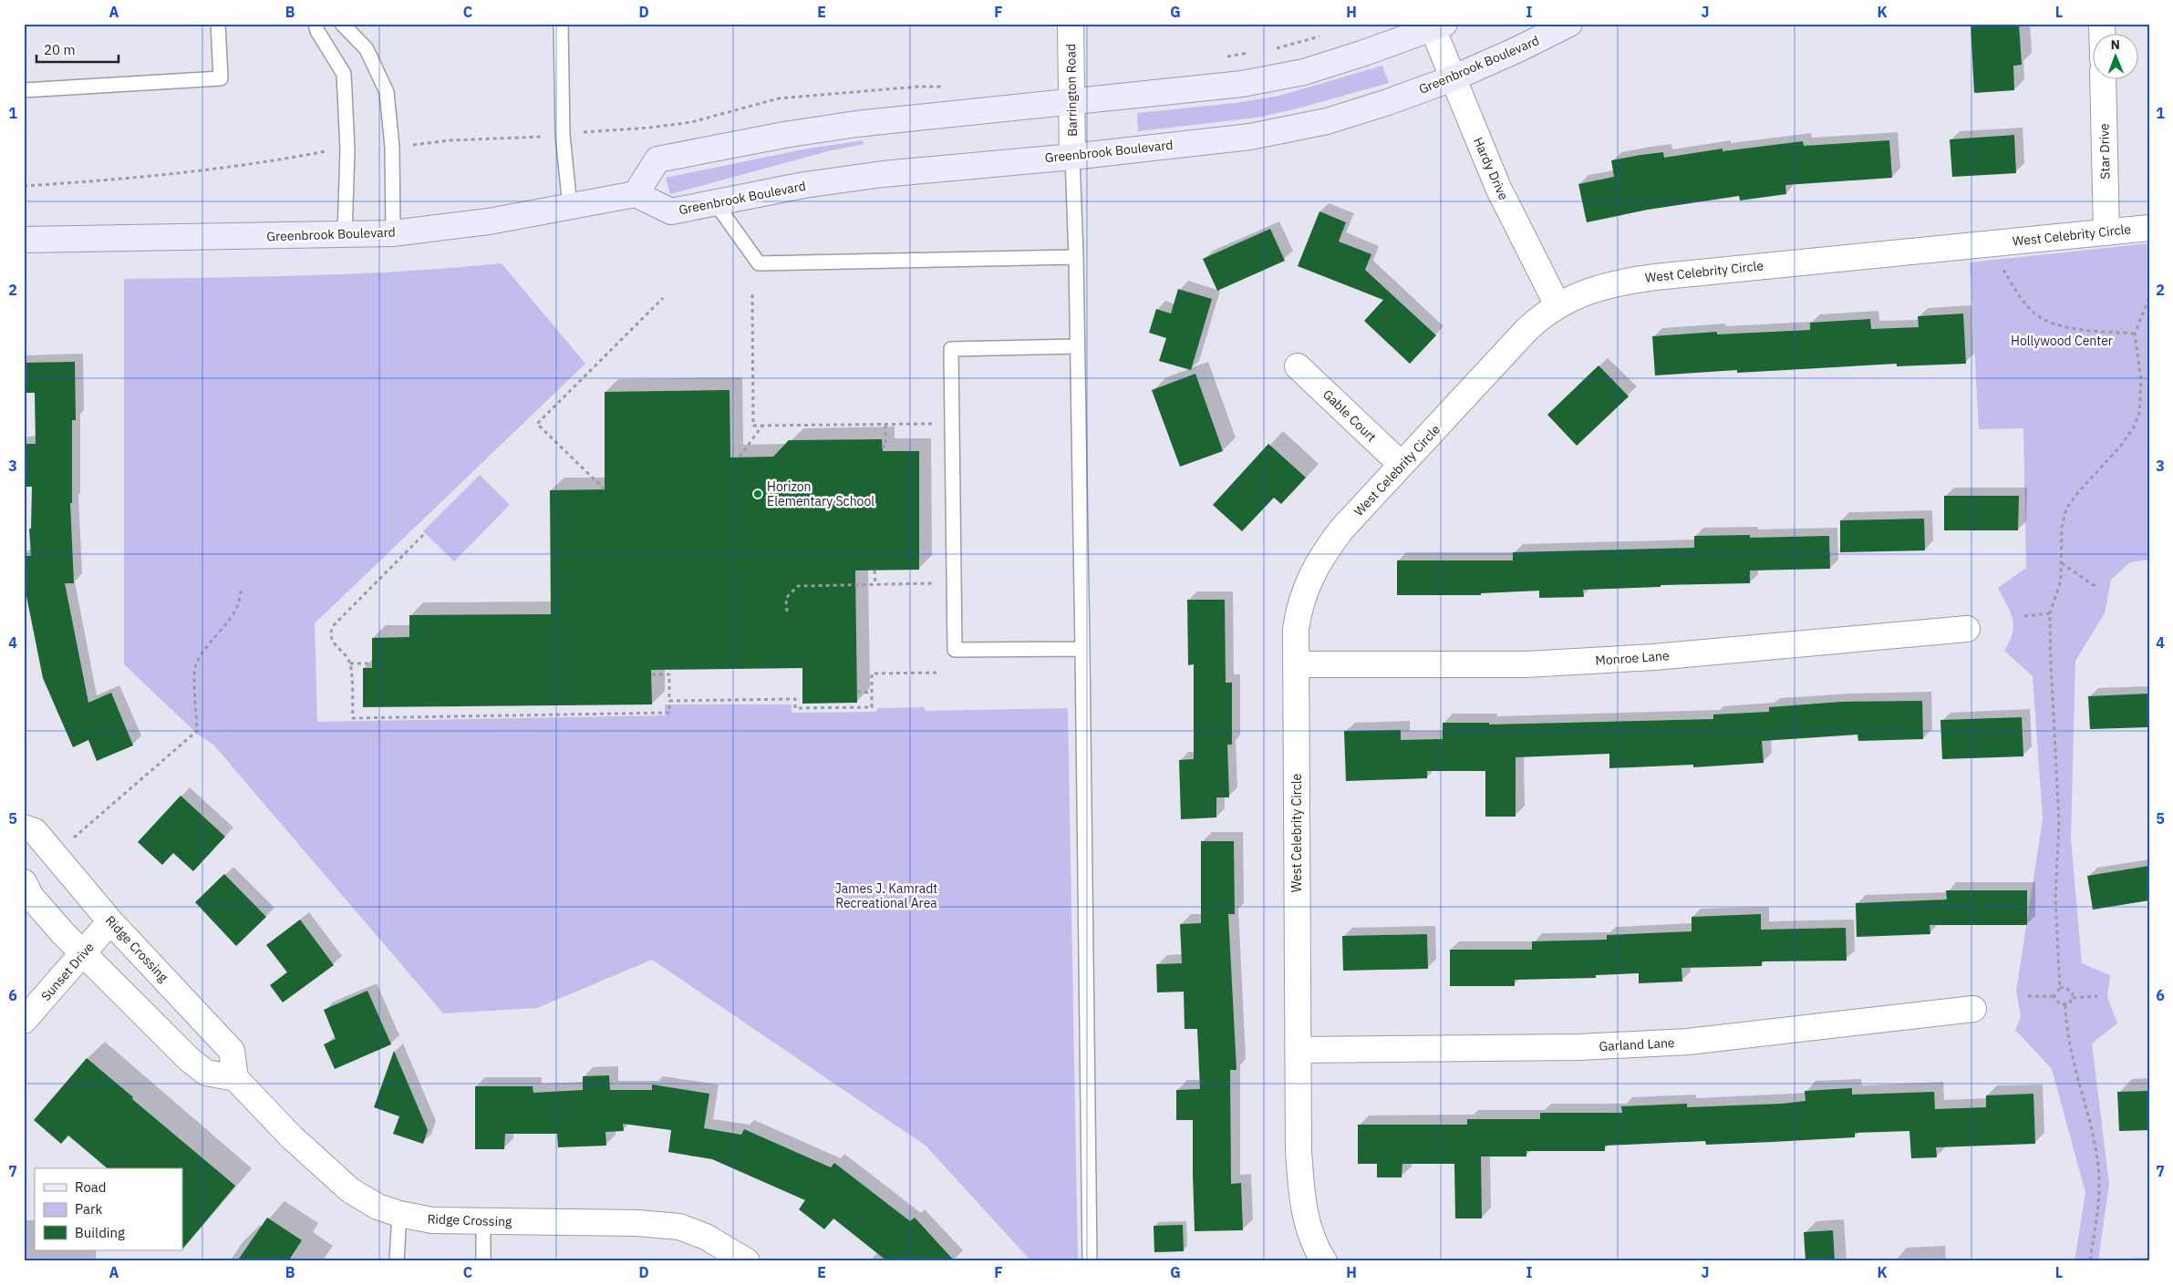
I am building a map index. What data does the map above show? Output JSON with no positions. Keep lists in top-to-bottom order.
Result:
{
  "streets": {
    "main road": ["Greenbrook Boulevard"],
    "street": [
      "Barrington Road",
      "Star Drive",
      "Hardy Drive",
      "West Celebrity Circle",
      "Gable Court",
      "Monroe Lane",
      "Ridge Crossing",
      "Sunset Drive",
      "Garland Lane"
    ]
  },
  "crossings": [
    ["Greenbrook Boulevard", "Barrington Road"],
    ["Greenbrook Boulevard", "Hardy Drive"],
    ["Star Drive", "West Celebrity Circle"],
    ["Hardy Drive", "West Celebrity Circle"],
    ["West Celebrity Circle", "Gable Court"],
    ["West Celebrity Circle", "Monroe Lane"],
    ["West Celebrity Circle", "Garland Lane"],
    ["Ridge Crossing", "Sunset Drive"]
  ],
  "parks": ["Hollywood Center", "James J. Kamradt Recreational Area"],
  "places": ["Horizon Elementary School"],
  "legend": ["Road", "Park", "Building"],
  "scale_bar": "20 m",
  "north": "top",
  "grid": {
    "columns": [
      "A",
      "B",
      "C",
      "D",
      "E",
      "F",
      "G",
      "H",
      "I",
      "J",
      "K",
      "L"
    ],
    "rows": [
      "1",
      "2",
      "3",
      "4",
      "5",
      "6",
      "7"
    ]
  }
}
